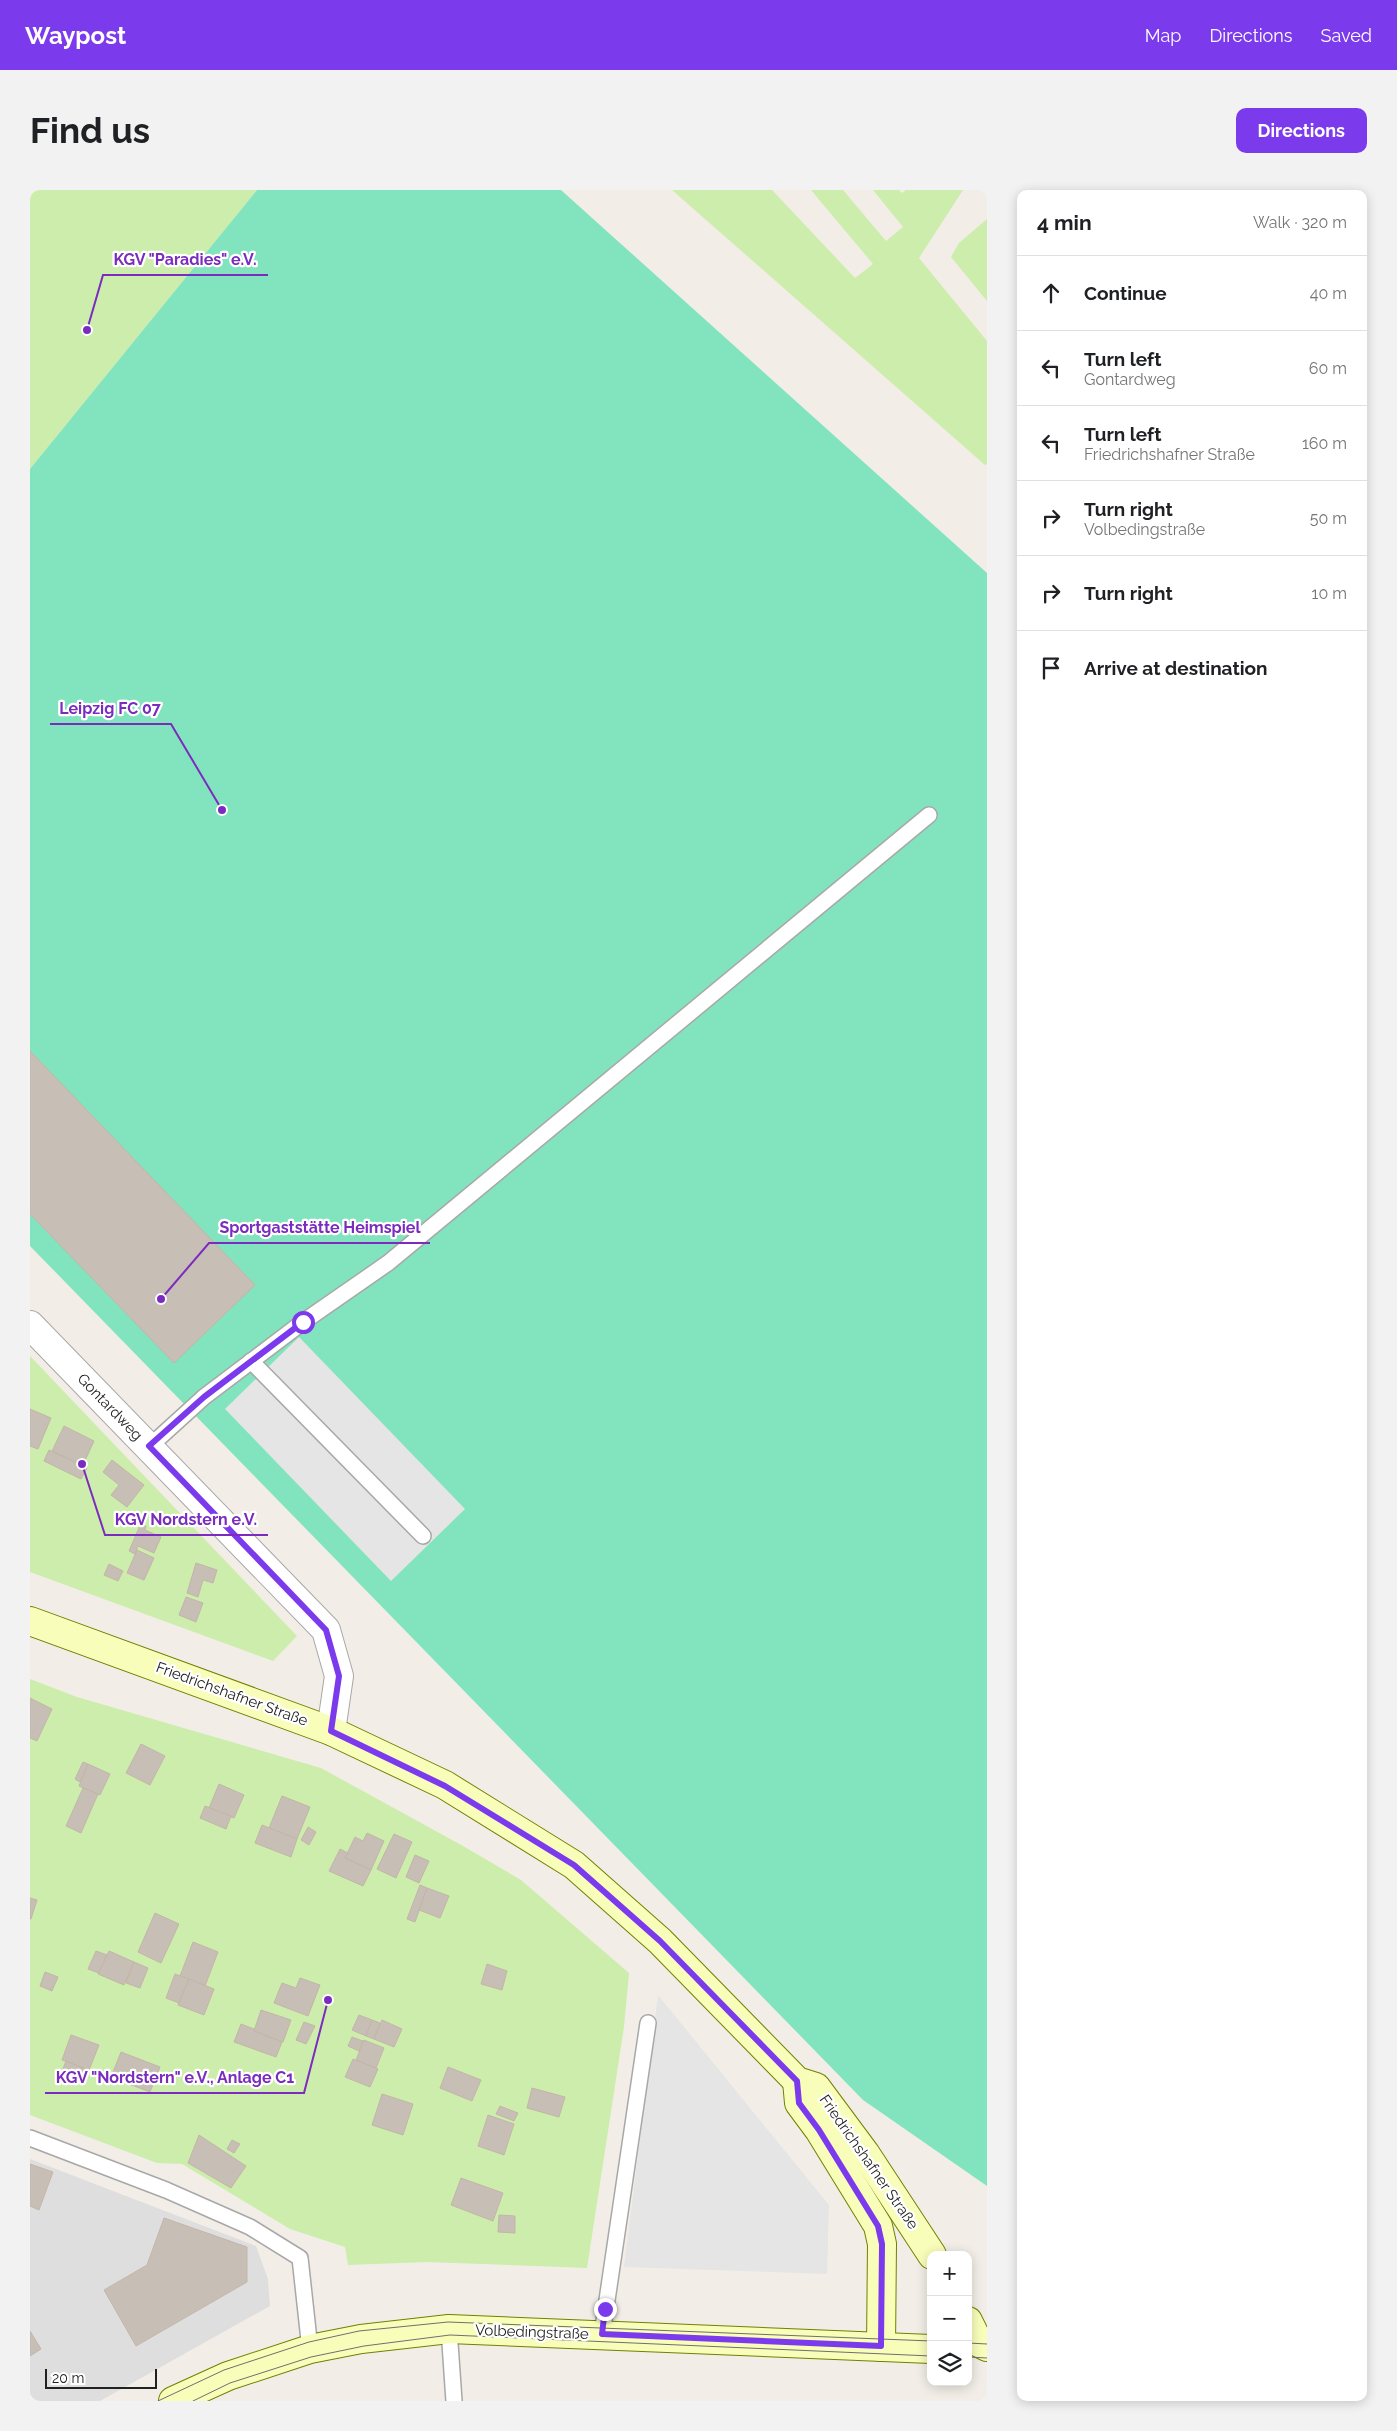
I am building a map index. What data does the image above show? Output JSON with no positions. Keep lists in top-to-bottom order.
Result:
{
  "streets": {
    "main road": ["Friedrichshafner Straße", "Volbedingstraße"],
    "street": ["Gontardweg"]
  },
  "crossings": [
    ["Gontardweg", "Friedrichshafner Straße"],
    ["Friedrichshafner Straße", "Volbedingstraße"]
  ],
  "places": [
    "KGV \"Paradies\" e.V.",
    "Leipzig FC 07",
    "Sportgaststätte Heimspiel",
    "KGV Nordstern e.V.",
    "KGV \"Nordstern\" e.V., Anlage C1"
  ],
  "scale_bar": "20 m",
  "page": {
    "header": "Waypost",
    "nav": ["Map", "Directions", "Saved"],
    "buttons": "Directions",
    "title": "Find us",
    "heading": ["4 min", "Walk · 320 m"],
    "list": [
      ["Continue", "40 m"],
      ["Turn left", "Gontardweg", "60 m"],
      ["Turn left", "Friedrichshafner Straße", "160 m"],
      ["Turn right", "Volbedingstraße", "50 m"],
      ["Turn right", "10 m"],
      "Arrive at destination"
    ],
    "map_buttons": ["+", "−"],
    "scale": "20 m"
  }
}
